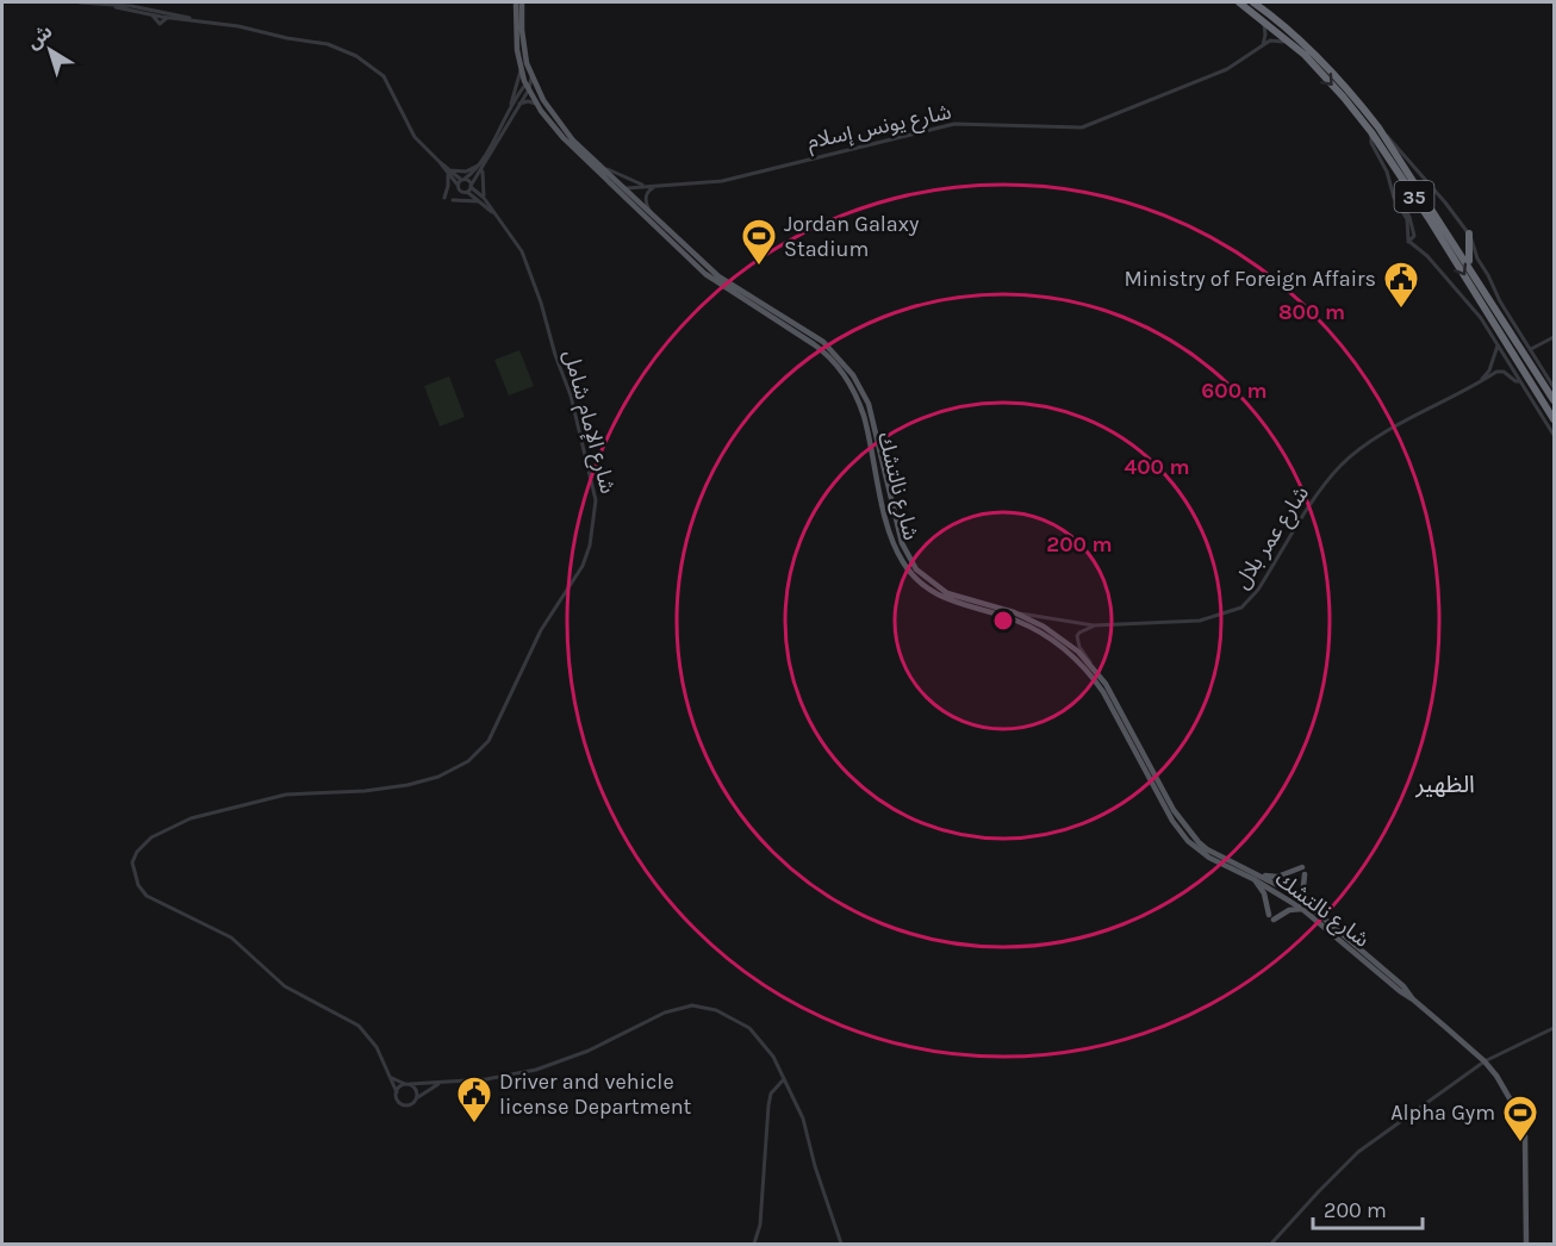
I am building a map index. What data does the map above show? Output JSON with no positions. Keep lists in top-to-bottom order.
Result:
{
  "streets": {
    "highway": ["35"],
    "main road": ["شارع نالتشك"],
    "street": ["شارع يونس إسلام", "شارع الإمام شامل", "شارع عمر بلال"]
  },
  "crossings": [
    ["شارع يونس إسلام", "شارع نالتشك"],
    ["شارع نالتشك", "شارع عمر بلال"]
  ],
  "districts": ["الظهير"],
  "places": {
    "sports": ["Jordan Galaxy Stadium", "Alpha Gym"],
    "public building": ["Ministry of Foreign Affairs", "Driver and vehicle license Department"]
  },
  "scale_bar": "200 m",
  "north": "top left",
  "rings": [
    "800 m",
    "600 m",
    "400 m",
    "200 m"
  ]
}
